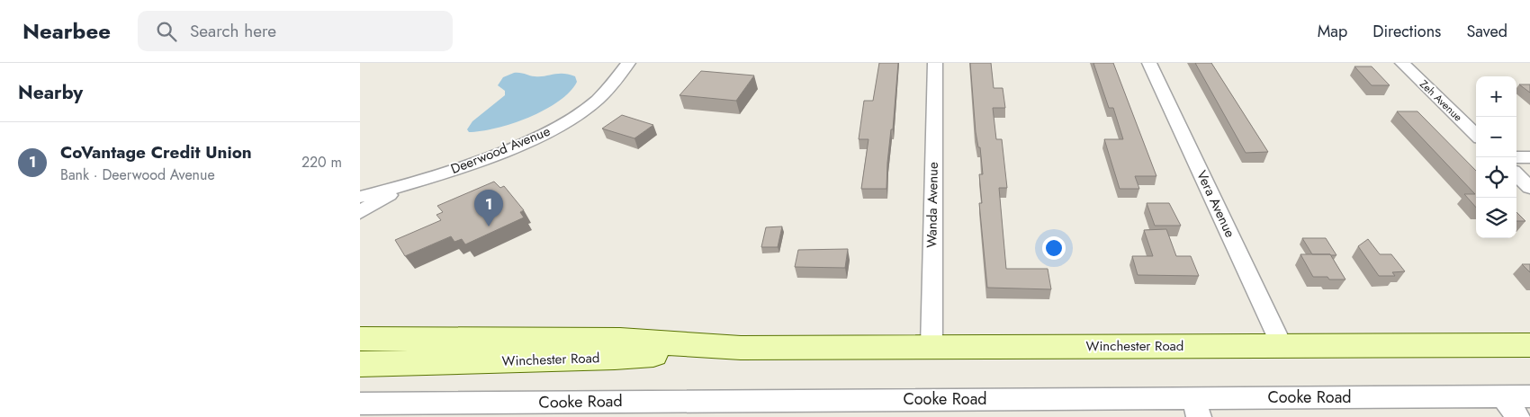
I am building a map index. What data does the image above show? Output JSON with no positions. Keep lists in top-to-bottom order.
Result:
{
  "streets": {
    "main road": ["Winchester Road"],
    "street": [
      "Zeh Avenue",
      "Deerwood Avenue",
      "Vera Avenue",
      "Wanda Avenue",
      "Cooke Road"
    ]
  },
  "crossings": [
    ["Vera Avenue", "Winchester Road"],
    ["Wanda Avenue", "Winchester Road"]
  ],
  "page": {
    "header": "Nearbee",
    "search": "Search here",
    "nav": ["Map", "Directions", "Saved"],
    "heading": "Nearby",
    "map_buttons": ["+", "−"],
    "list": [
      {
        "mark": "1",
        "name": "CoVantage Credit Union",
        "note": "Bank · Deerwood Avenue",
        "value": "220 m"
      }
    ],
    "pins": "1"
  }
}
